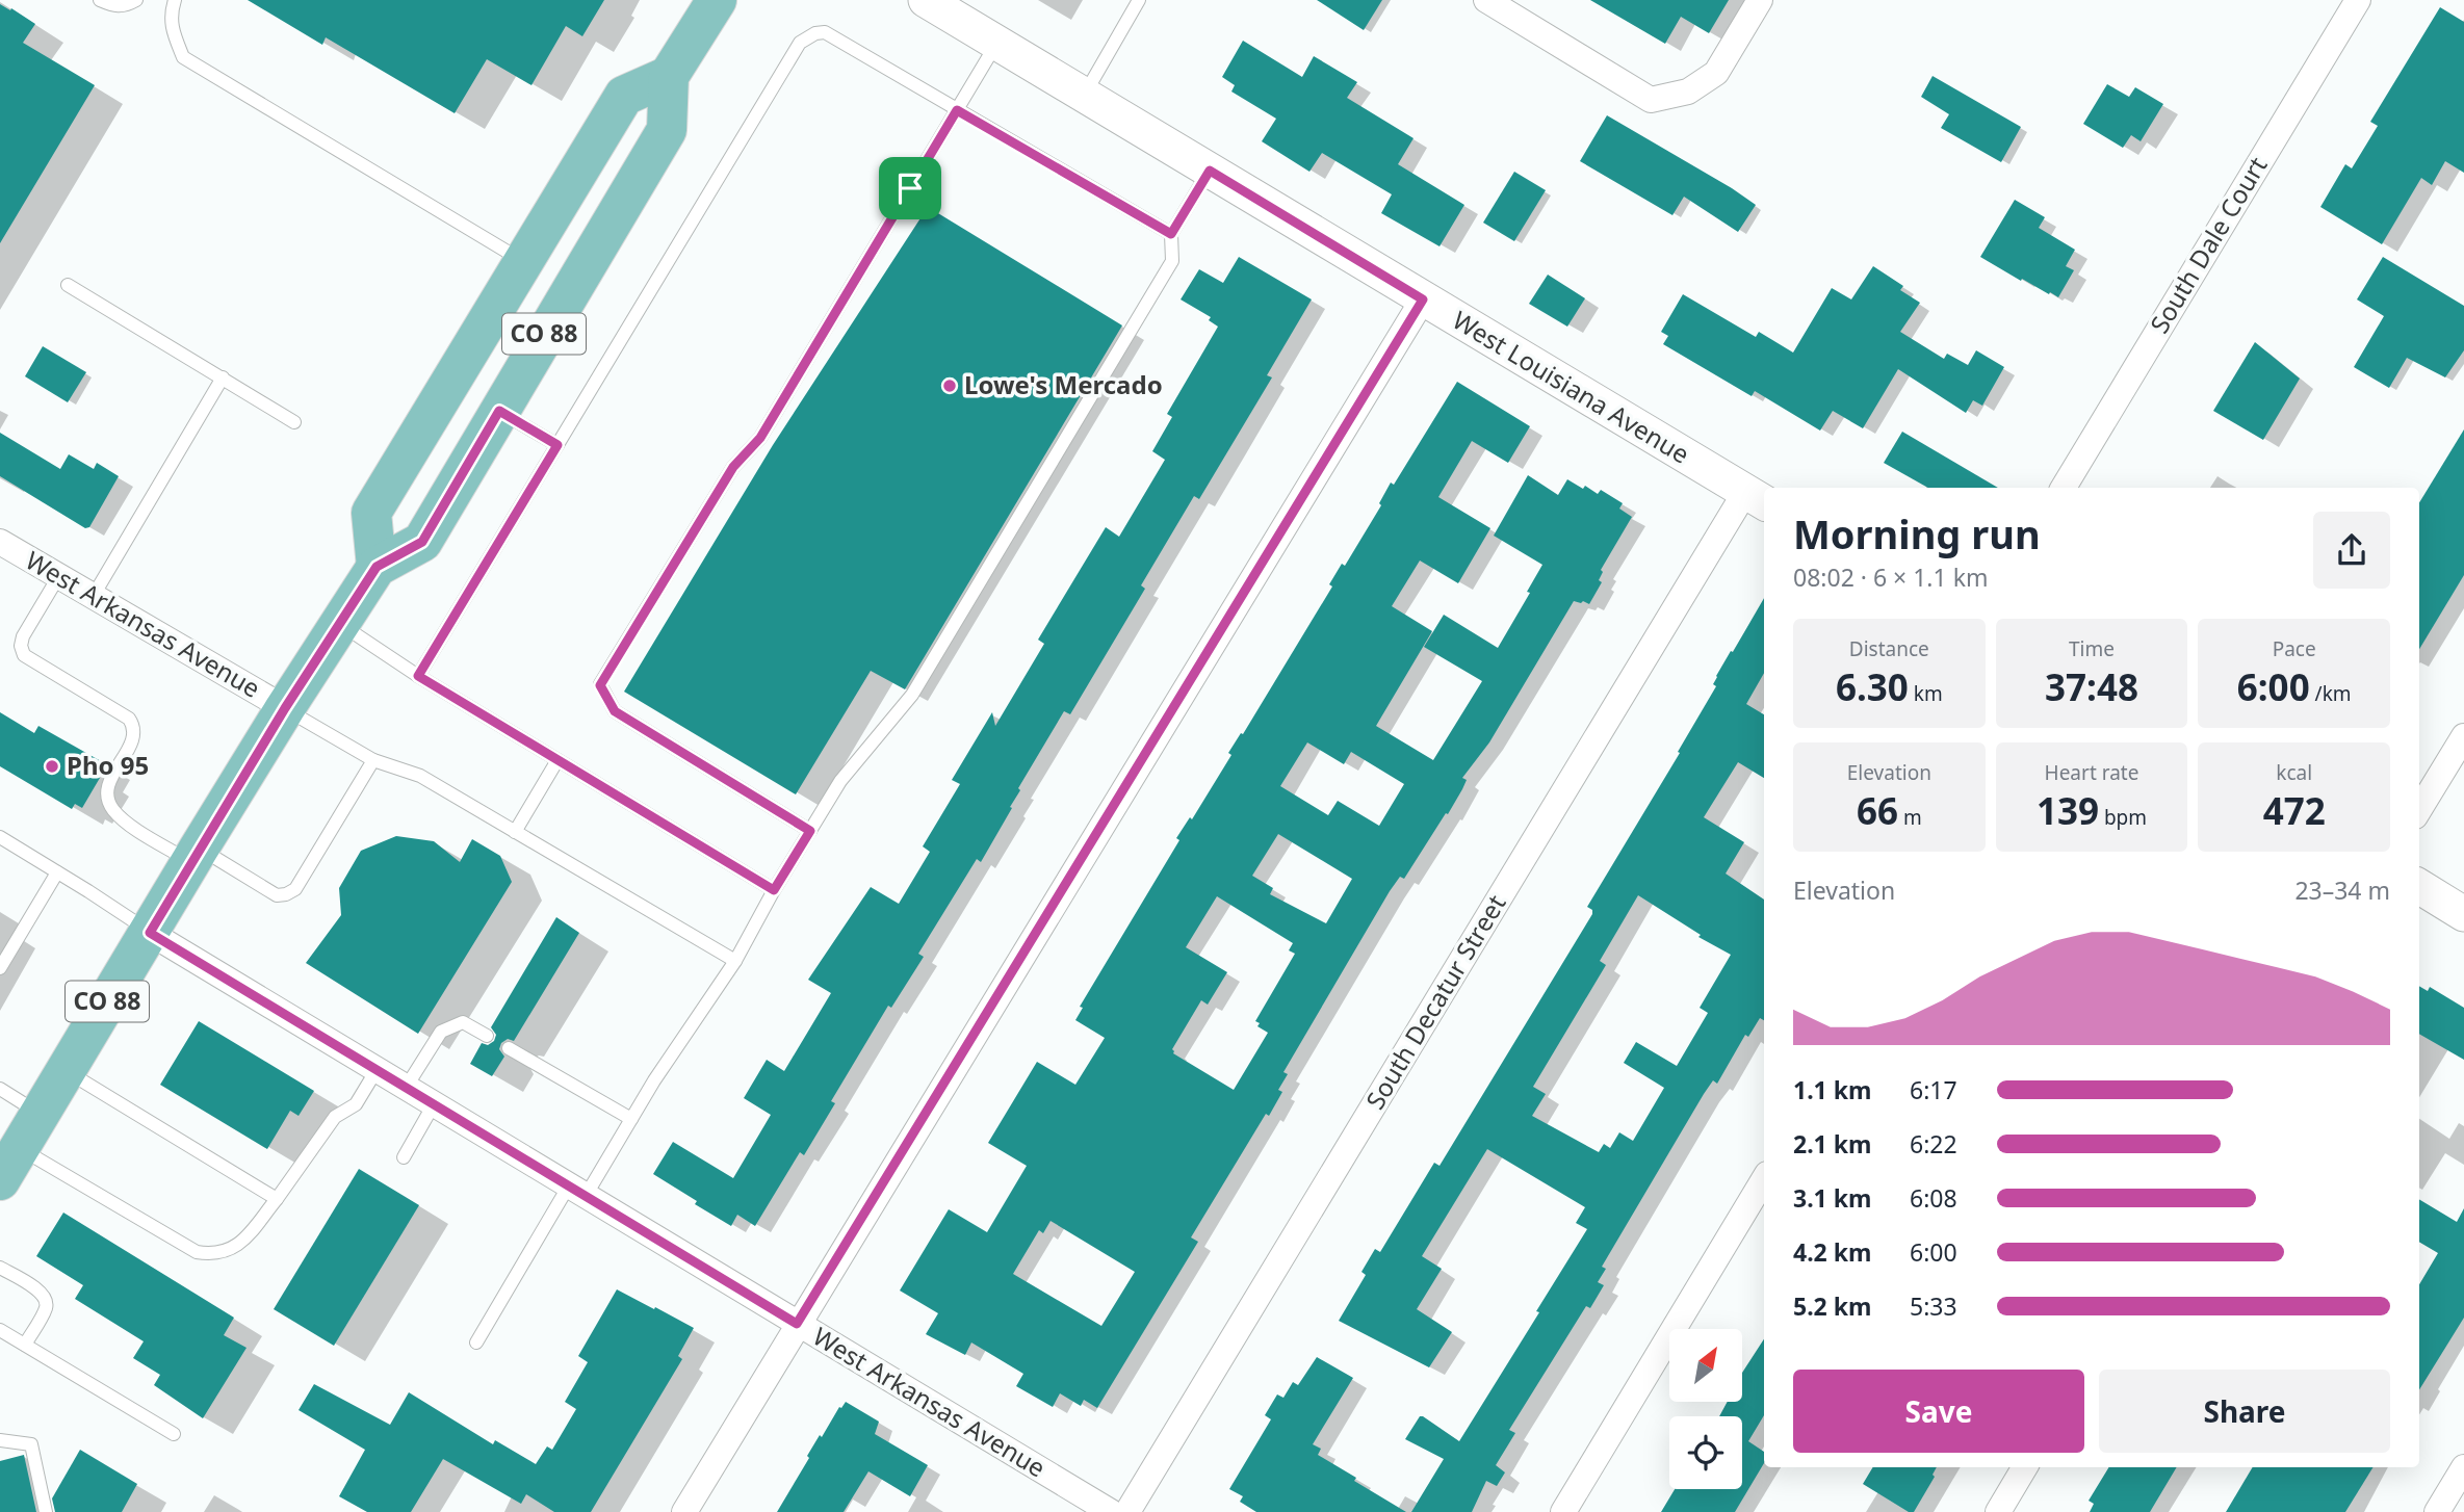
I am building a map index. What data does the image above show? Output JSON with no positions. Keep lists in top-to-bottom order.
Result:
{
  "streets": {
    "main road": ["CO 88"],
    "street": [
      "South Dale Court",
      "West Louisiana Avenue",
      "West Arkansas Avenue",
      "South Decatur Street"
    ]
  },
  "crossings": [
    ["CO 88", "West Arkansas Avenue"],
    ["West Louisiana Avenue", "South Decatur Street"]
  ],
  "places": ["Lowe's Mercado", "Pho 95"],
  "north": "top right",
  "page": {
    "heading": ["Morning run", "08:02 · 6 × 1.1 km"],
    "stats": [
      ["Distance", "6.30 km"],
      ["Time", "37:48"],
      ["Pace", "6:00 /km"],
      ["Elevation", "66 m"],
      ["Heart rate", "139 bpm"],
      ["kcal", "472"]
    ],
    "chart": ["Elevation", "23–34 m"],
    "list": [
      {
        "name": "1.1 km",
        "note": "6:17"
      },
      {
        "name": "2.1 km",
        "note": "6:22"
      },
      {
        "name": "3.1 km",
        "note": "6:08"
      },
      {
        "name": "4.2 km",
        "note": "6:00"
      },
      {
        "name": "5.2 km",
        "note": "5:33"
      }
    ],
    "buttons": ["Save", "Share"]
  }
}
